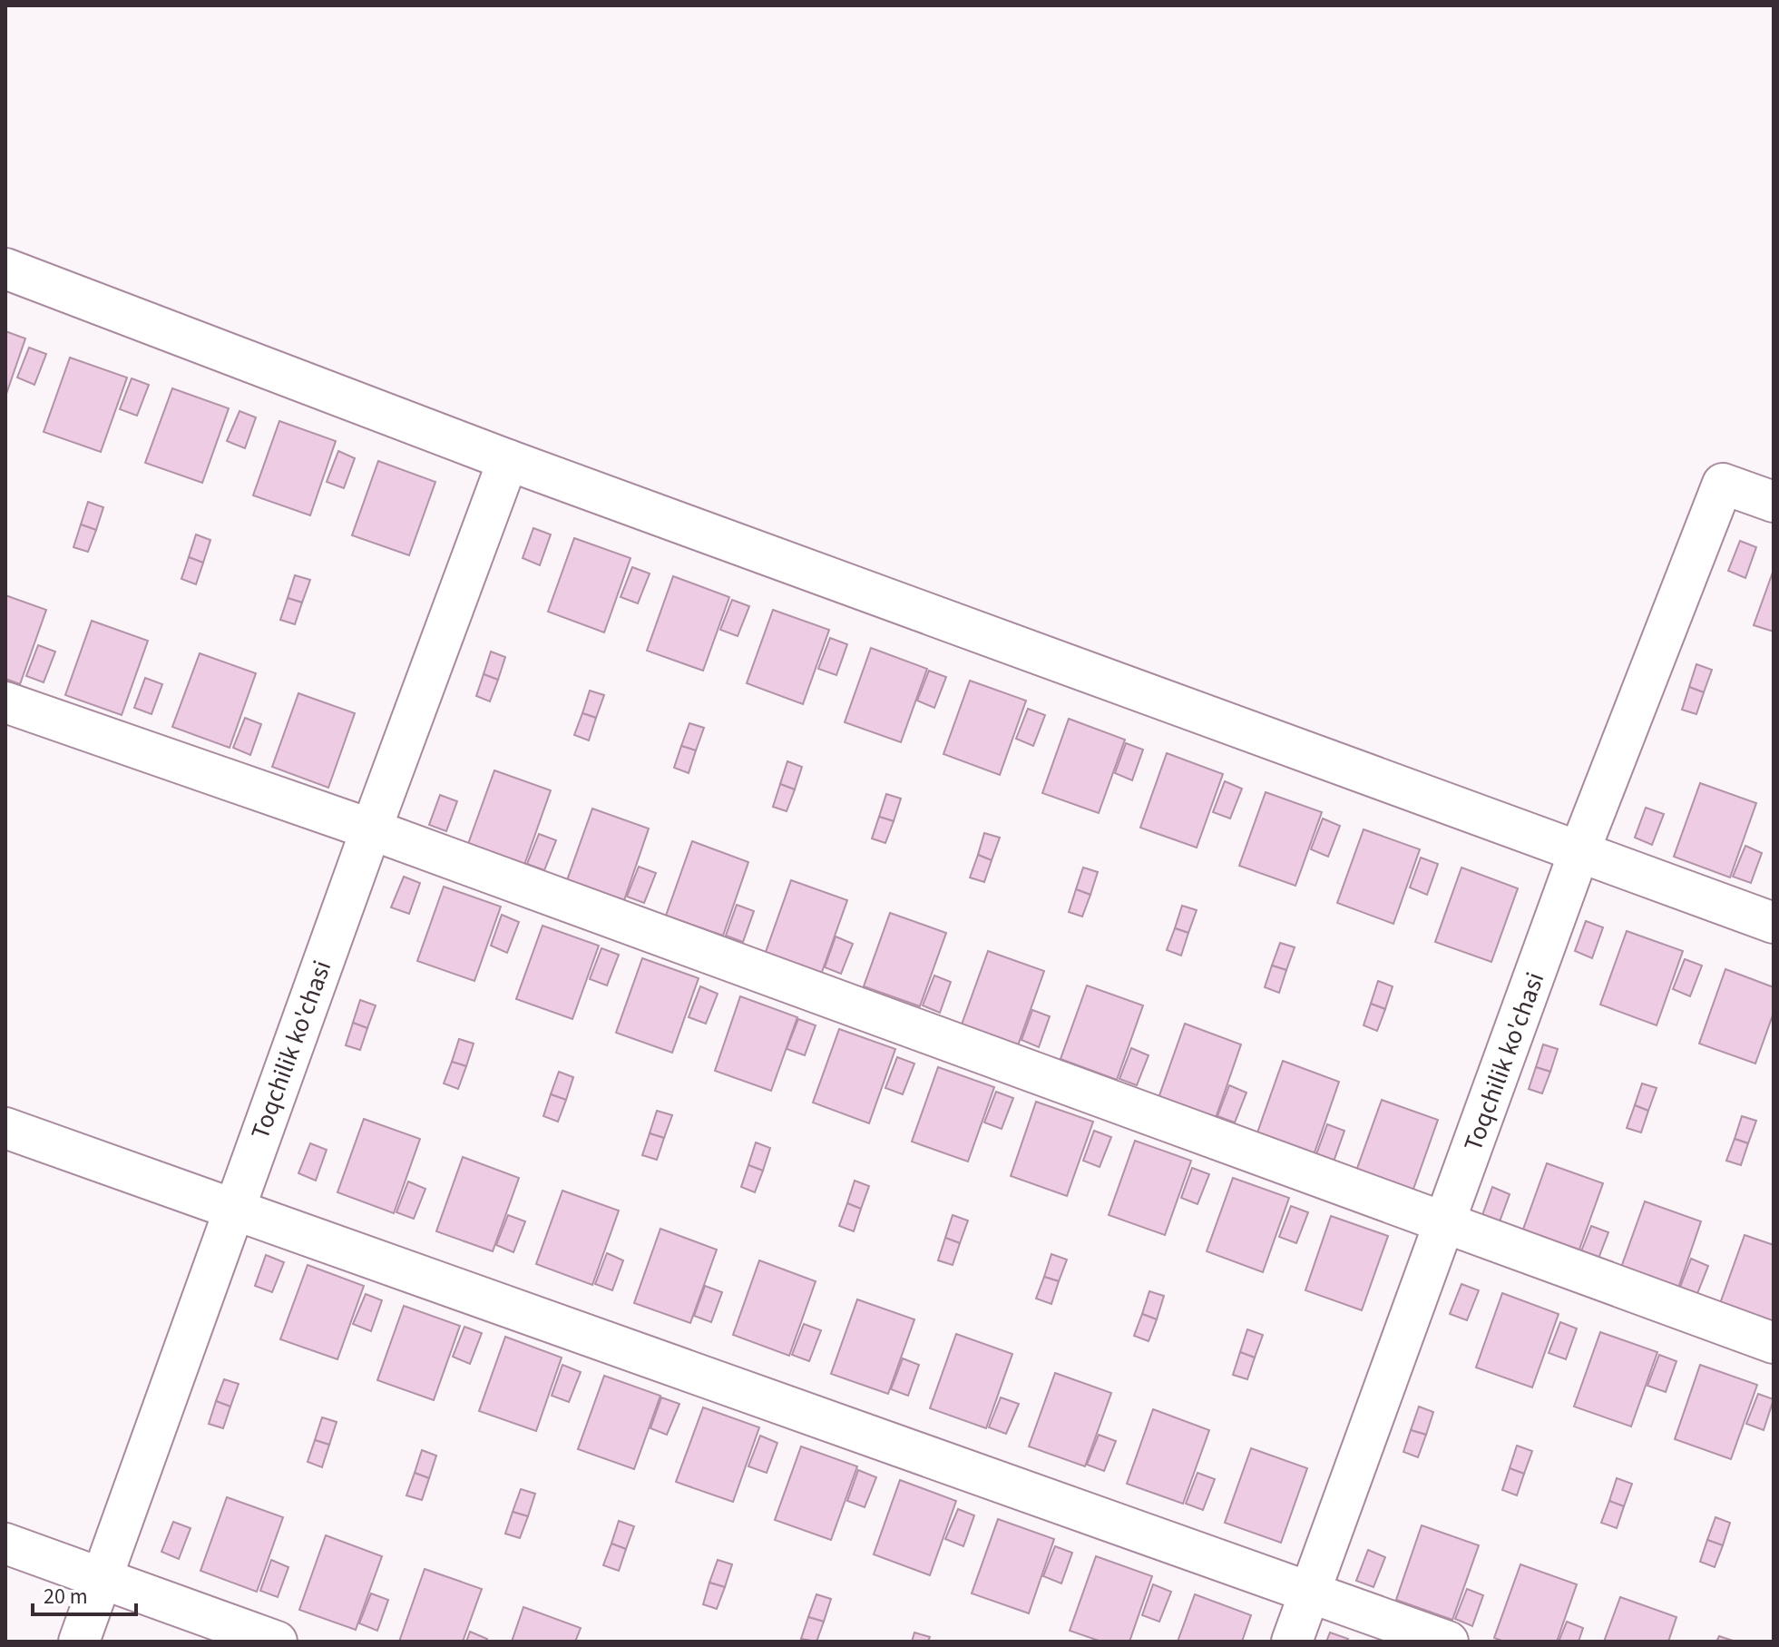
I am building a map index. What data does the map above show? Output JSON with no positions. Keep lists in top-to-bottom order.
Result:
{
  "streets": {
    "street": ["Toqchilik ko'chasi"]
  },
  "scale_bar": "20 m"
}
